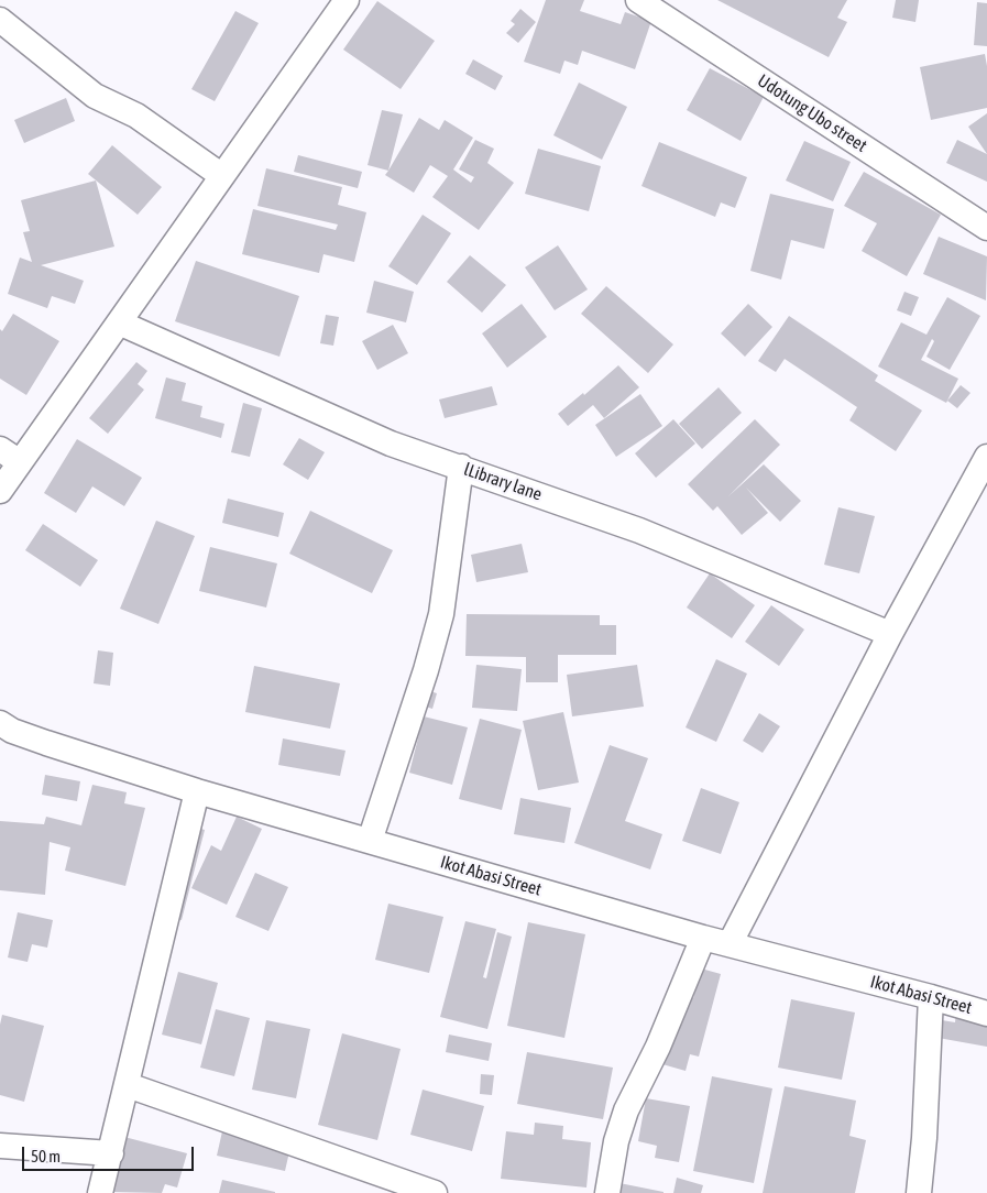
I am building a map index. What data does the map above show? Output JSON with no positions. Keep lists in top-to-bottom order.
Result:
{
  "streets": {
    "street": ["Udotung Ubo street", "lLibrary lane", "Ikot Abasi Street"]
  },
  "scale_bar": "50 m"
}
